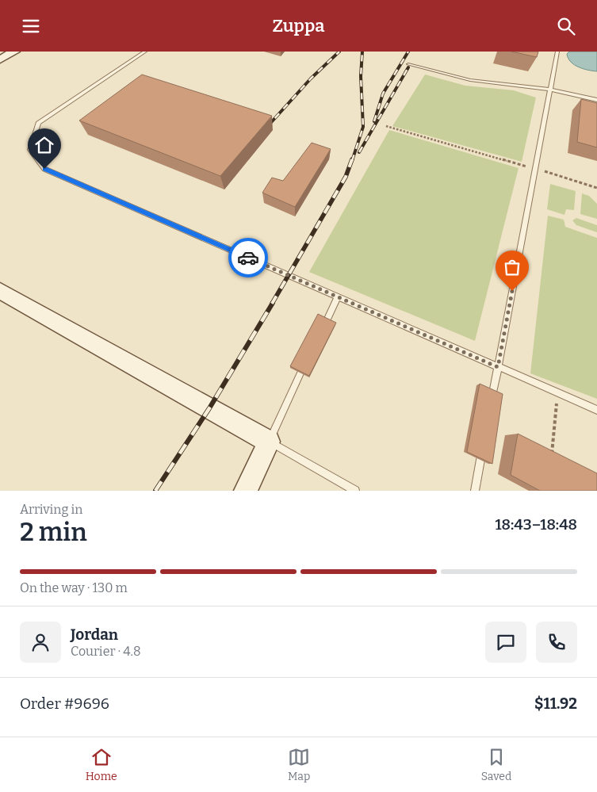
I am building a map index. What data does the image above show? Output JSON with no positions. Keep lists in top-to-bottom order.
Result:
{
  "page": {
    "header": "Zuppa",
    "heading": ["2 min", "Arriving in", "18:43–18:48"],
    "panel": [
      "Jordan",
      "Courier · 4.8",
      "Order #9696",
      "$11.92"
    ],
    "bar": "On the way · 130 m",
    "tabs": ["Home", "Map", "Saved"]
  }
}
